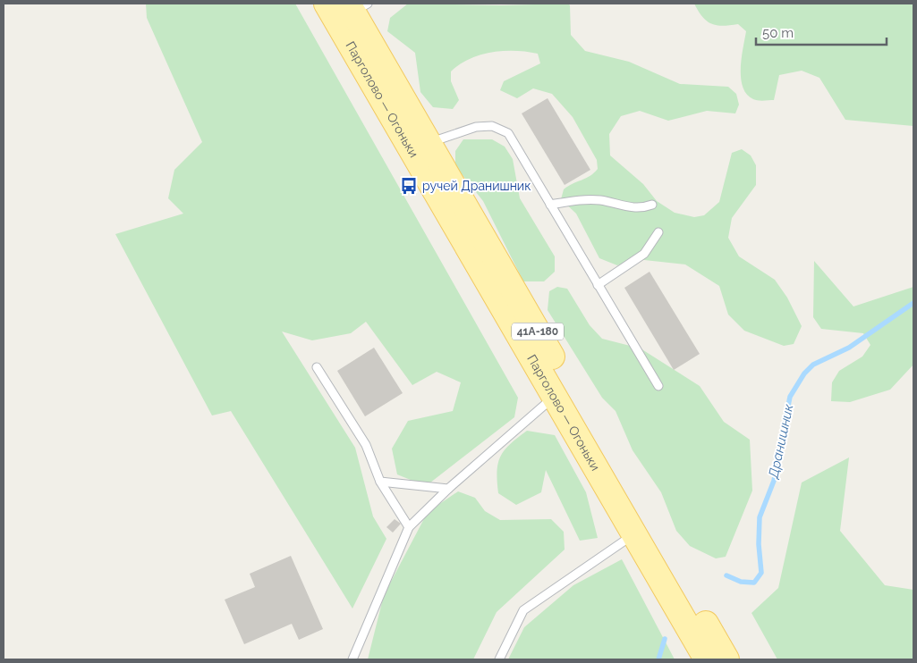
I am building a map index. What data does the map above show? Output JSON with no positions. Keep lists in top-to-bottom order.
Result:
{
  "streets": {
    "main road": ["Парголово — Огоньки", "41А-180"]
  },
  "water": ["Дранишник"],
  "places": {
    "bus stop": ["ручей Дранишник"]
  },
  "scale_bar": "50 m"
}
